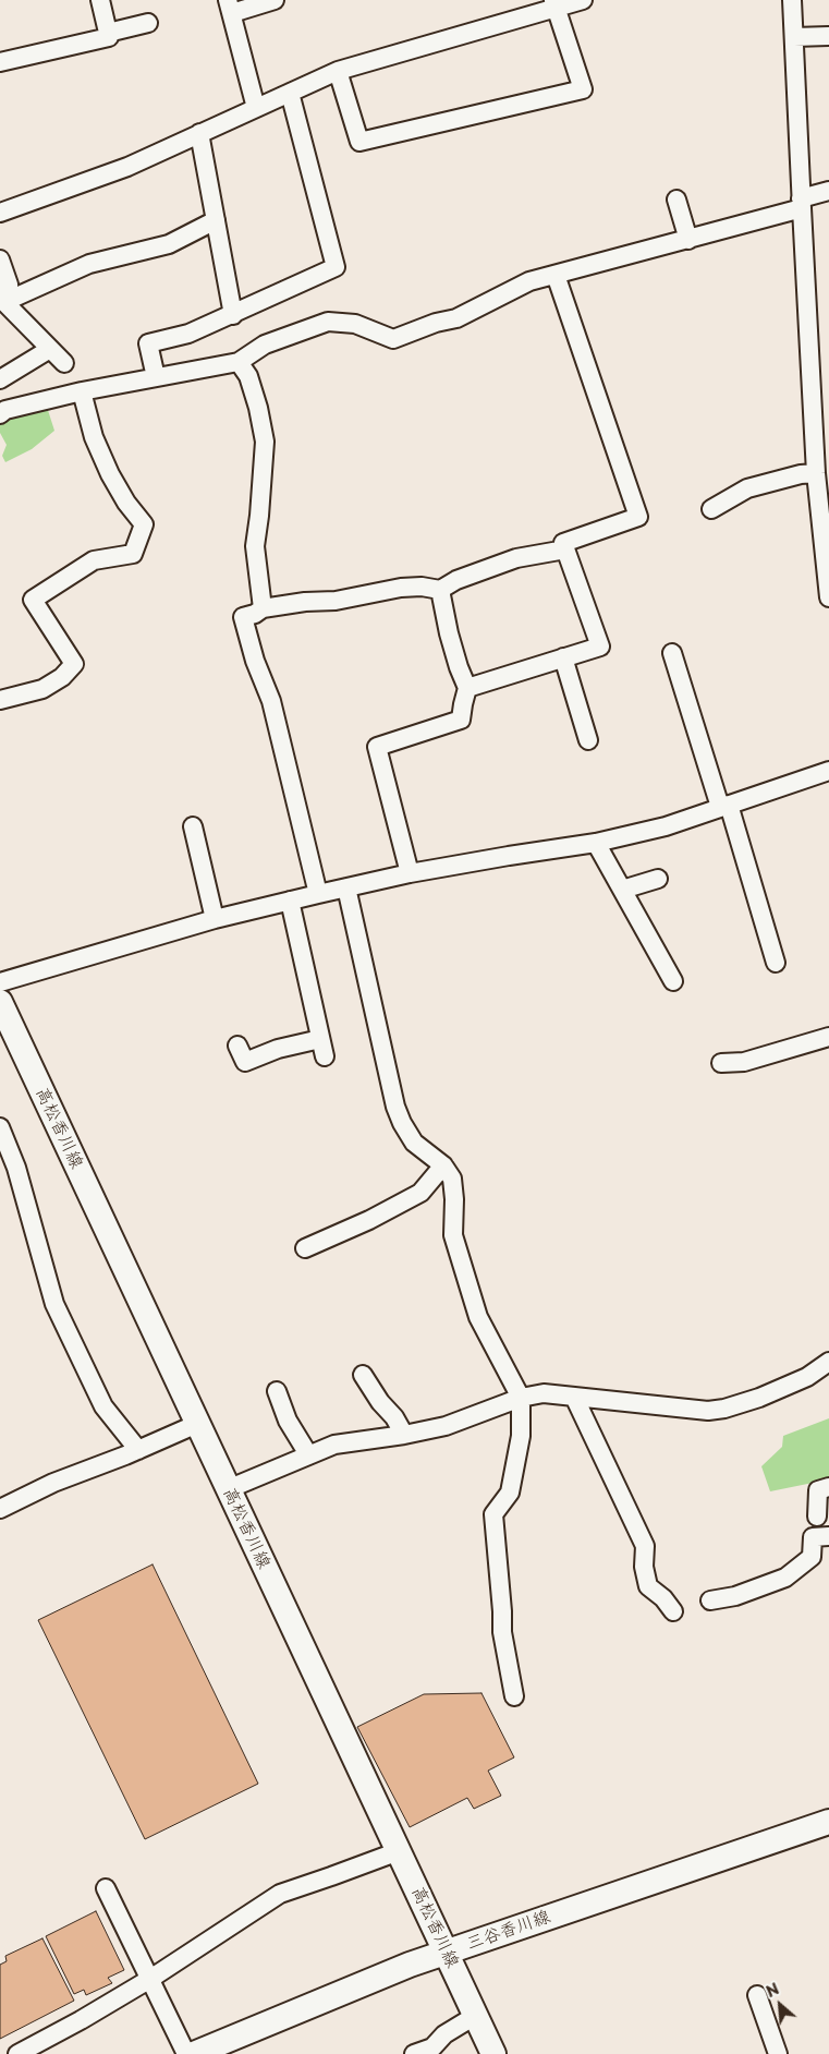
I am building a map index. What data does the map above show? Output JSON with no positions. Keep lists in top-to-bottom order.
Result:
{
  "streets": {
    "main road": ["高松香川線", "三谷香川線"]
  },
  "crossings": [
    ["高松香川線", "三谷香川線"]
  ],
  "north": "top left"
}
